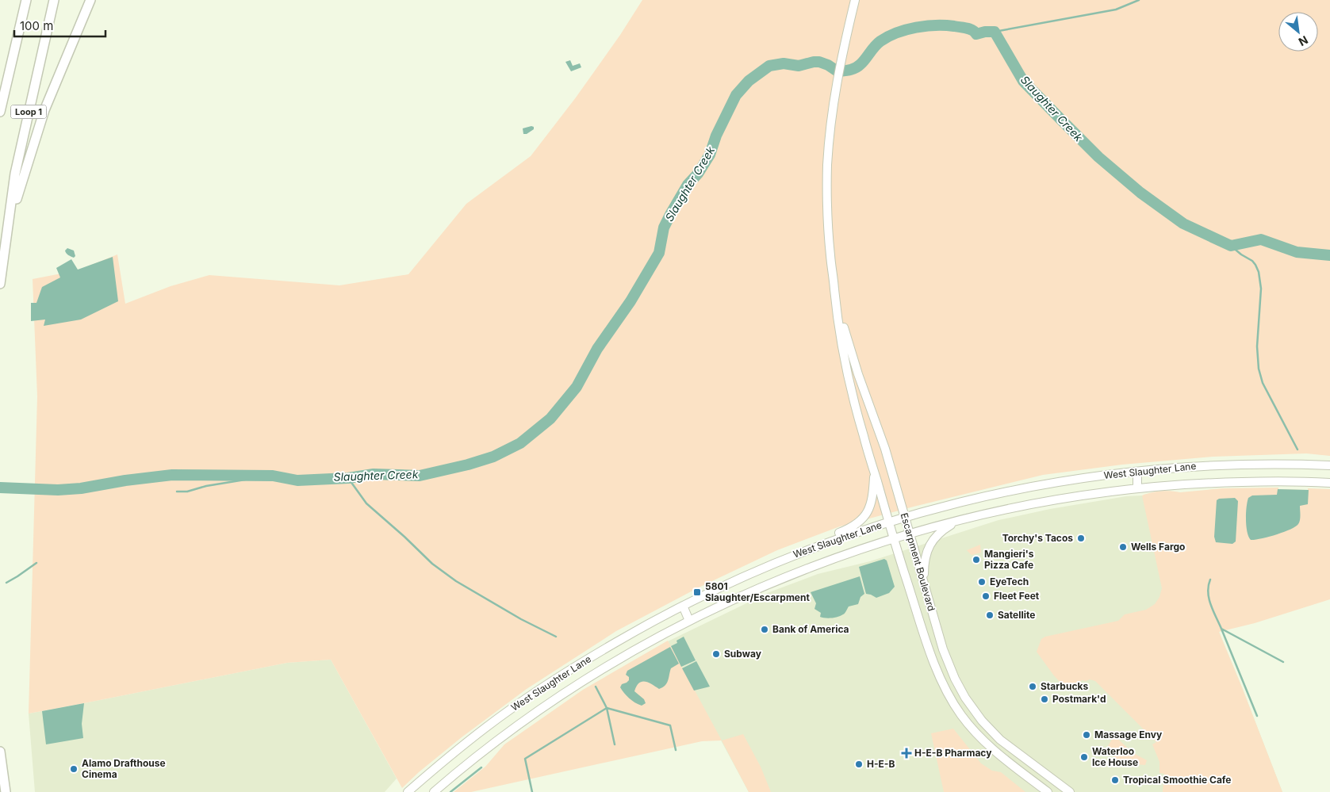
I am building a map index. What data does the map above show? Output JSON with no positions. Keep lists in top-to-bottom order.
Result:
{
  "streets": {
    "highway": ["Loop 1"],
    "main road": ["West Slaughter Lane", "Escarpment Boulevard"]
  },
  "crossings": [
    ["West Slaughter Lane", "Escarpment Boulevard"]
  ],
  "water": ["Slaughter Creek"],
  "places": {
    "other": [
      "Torchy's Tacos",
      "Wells Fargo",
      "Mangieri's Pizza Cafe",
      "EyeTech",
      "Fleet Feet",
      "Satellite",
      "Bank of America",
      "Subway",
      "Starbucks",
      "Postmark'd",
      "Massage Envy",
      "Waterloo Ice House",
      "H-E-B",
      "Alamo Drafthouse Cinema",
      "Tropical Smoothie Cafe"
    ],
    "transit": ["5801 Slaughter/Escarpment"],
    "health": ["H-E-B Pharmacy"]
  },
  "scale_bar": "100 m",
  "north": "bottom right"
}
